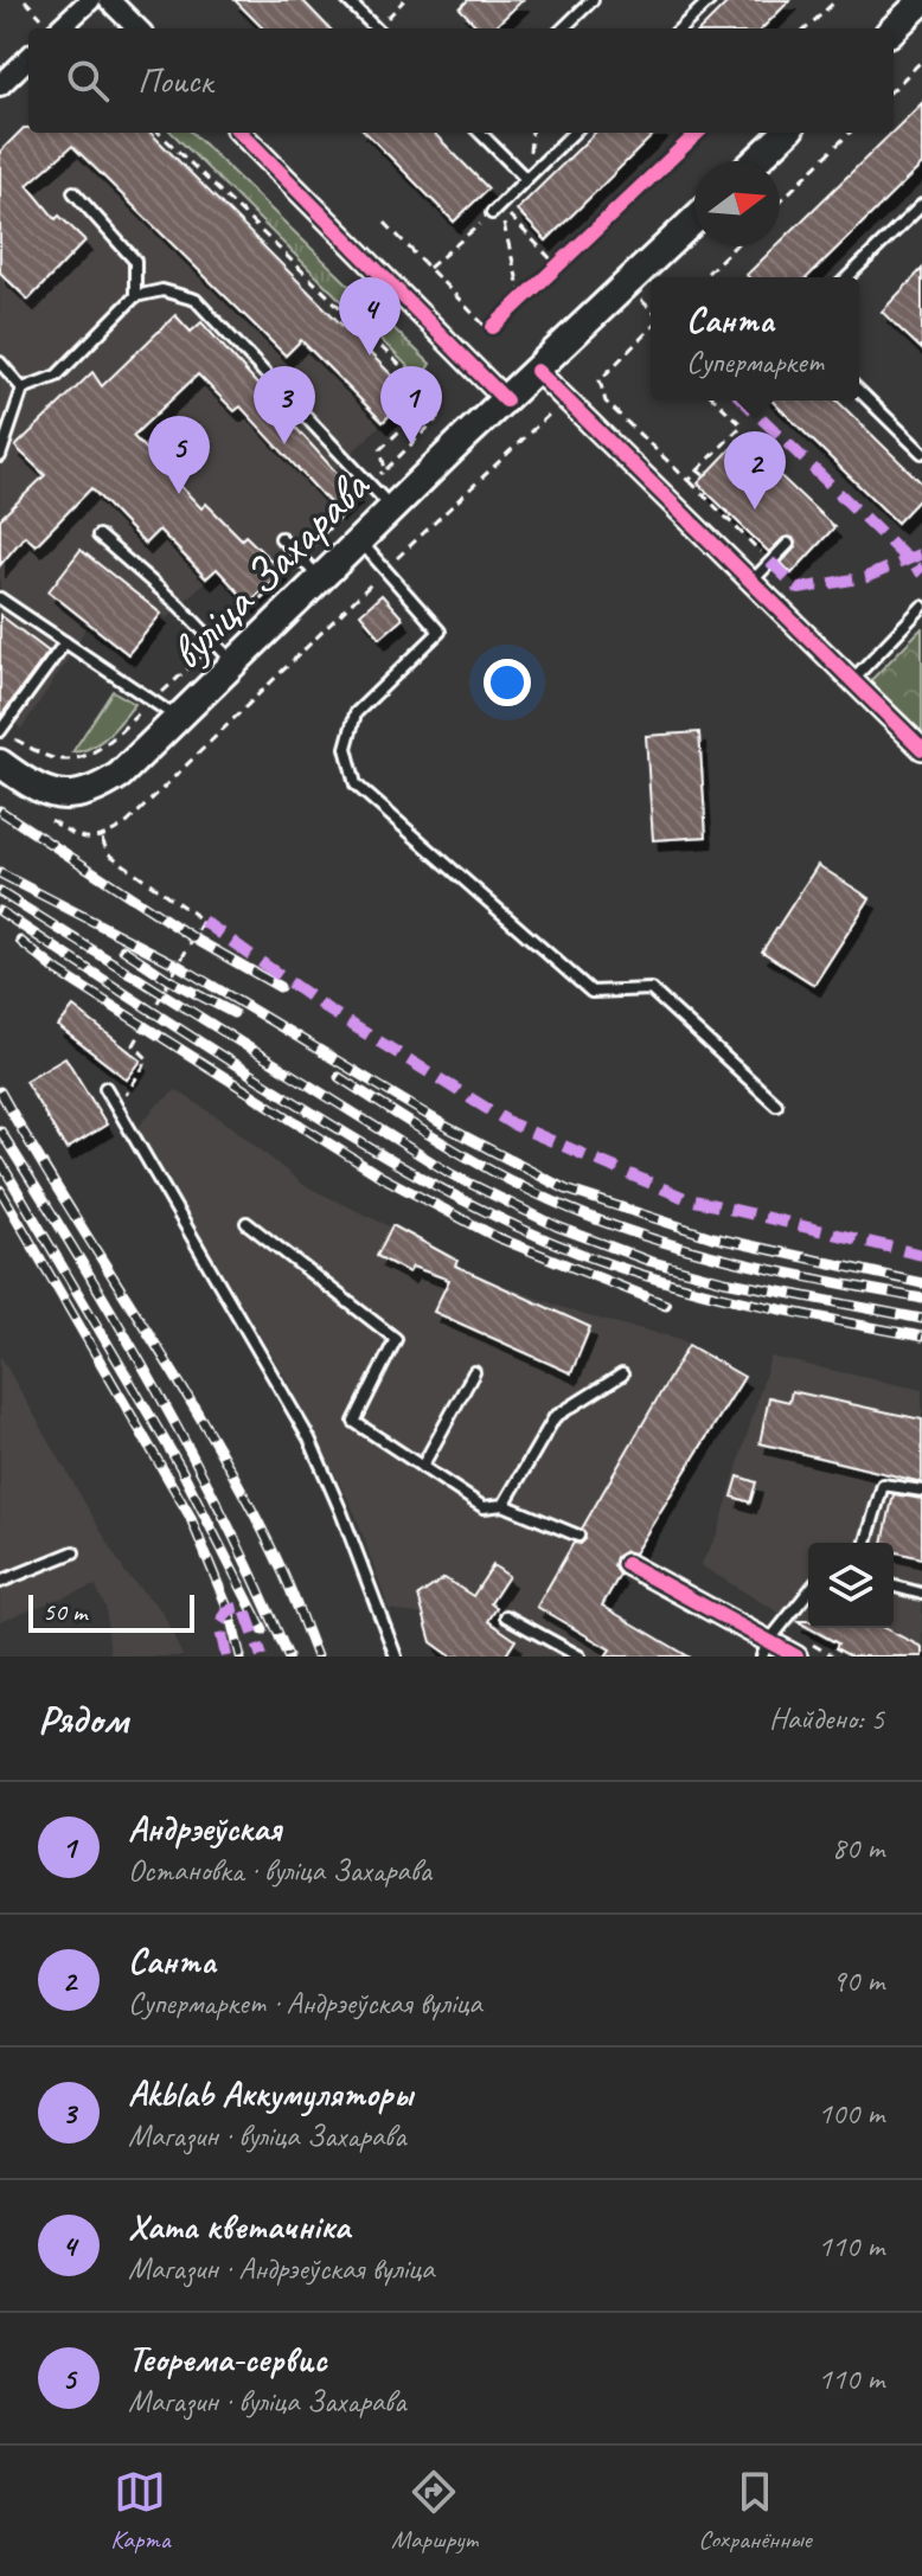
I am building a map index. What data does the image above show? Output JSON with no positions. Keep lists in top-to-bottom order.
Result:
{
  "streets": {
    "main road": ["вуліца Захарава"]
  },
  "scale_bar": "50 m",
  "north": "right",
  "page": {
    "search": "Поиск",
    "popup": ["Санта", "Супермаркет"],
    "pins": [
      "4",
      "1",
      "3",
      "5",
      "2"
    ],
    "scale": "50 m",
    "heading": ["Рядом", "Найдено: 5"],
    "list": [
      {
        "mark": "1",
        "name": "Андрэеўская",
        "note": "Остановка · вуліца Захарава",
        "value": "80 m"
      },
      {
        "mark": "2",
        "name": "Санта",
        "note": "Супермаркет · Андрэеўская вуліца",
        "value": "90 m"
      },
      {
        "mark": "3",
        "name": "Akblab Аккумуляторы",
        "note": "Магазин · вуліца Захарава",
        "value": "100 m"
      },
      {
        "mark": "4",
        "name": "Хата кветачніка",
        "note": "Магазин · Андрэеўская вуліца",
        "value": "110 m"
      },
      {
        "mark": "5",
        "name": "Теорема-сервис",
        "note": "Магазин · вуліца Захарава",
        "value": "110 m"
      }
    ],
    "nav": ["Карта", "Маршрут", "Сохранённые"]
  }
}
